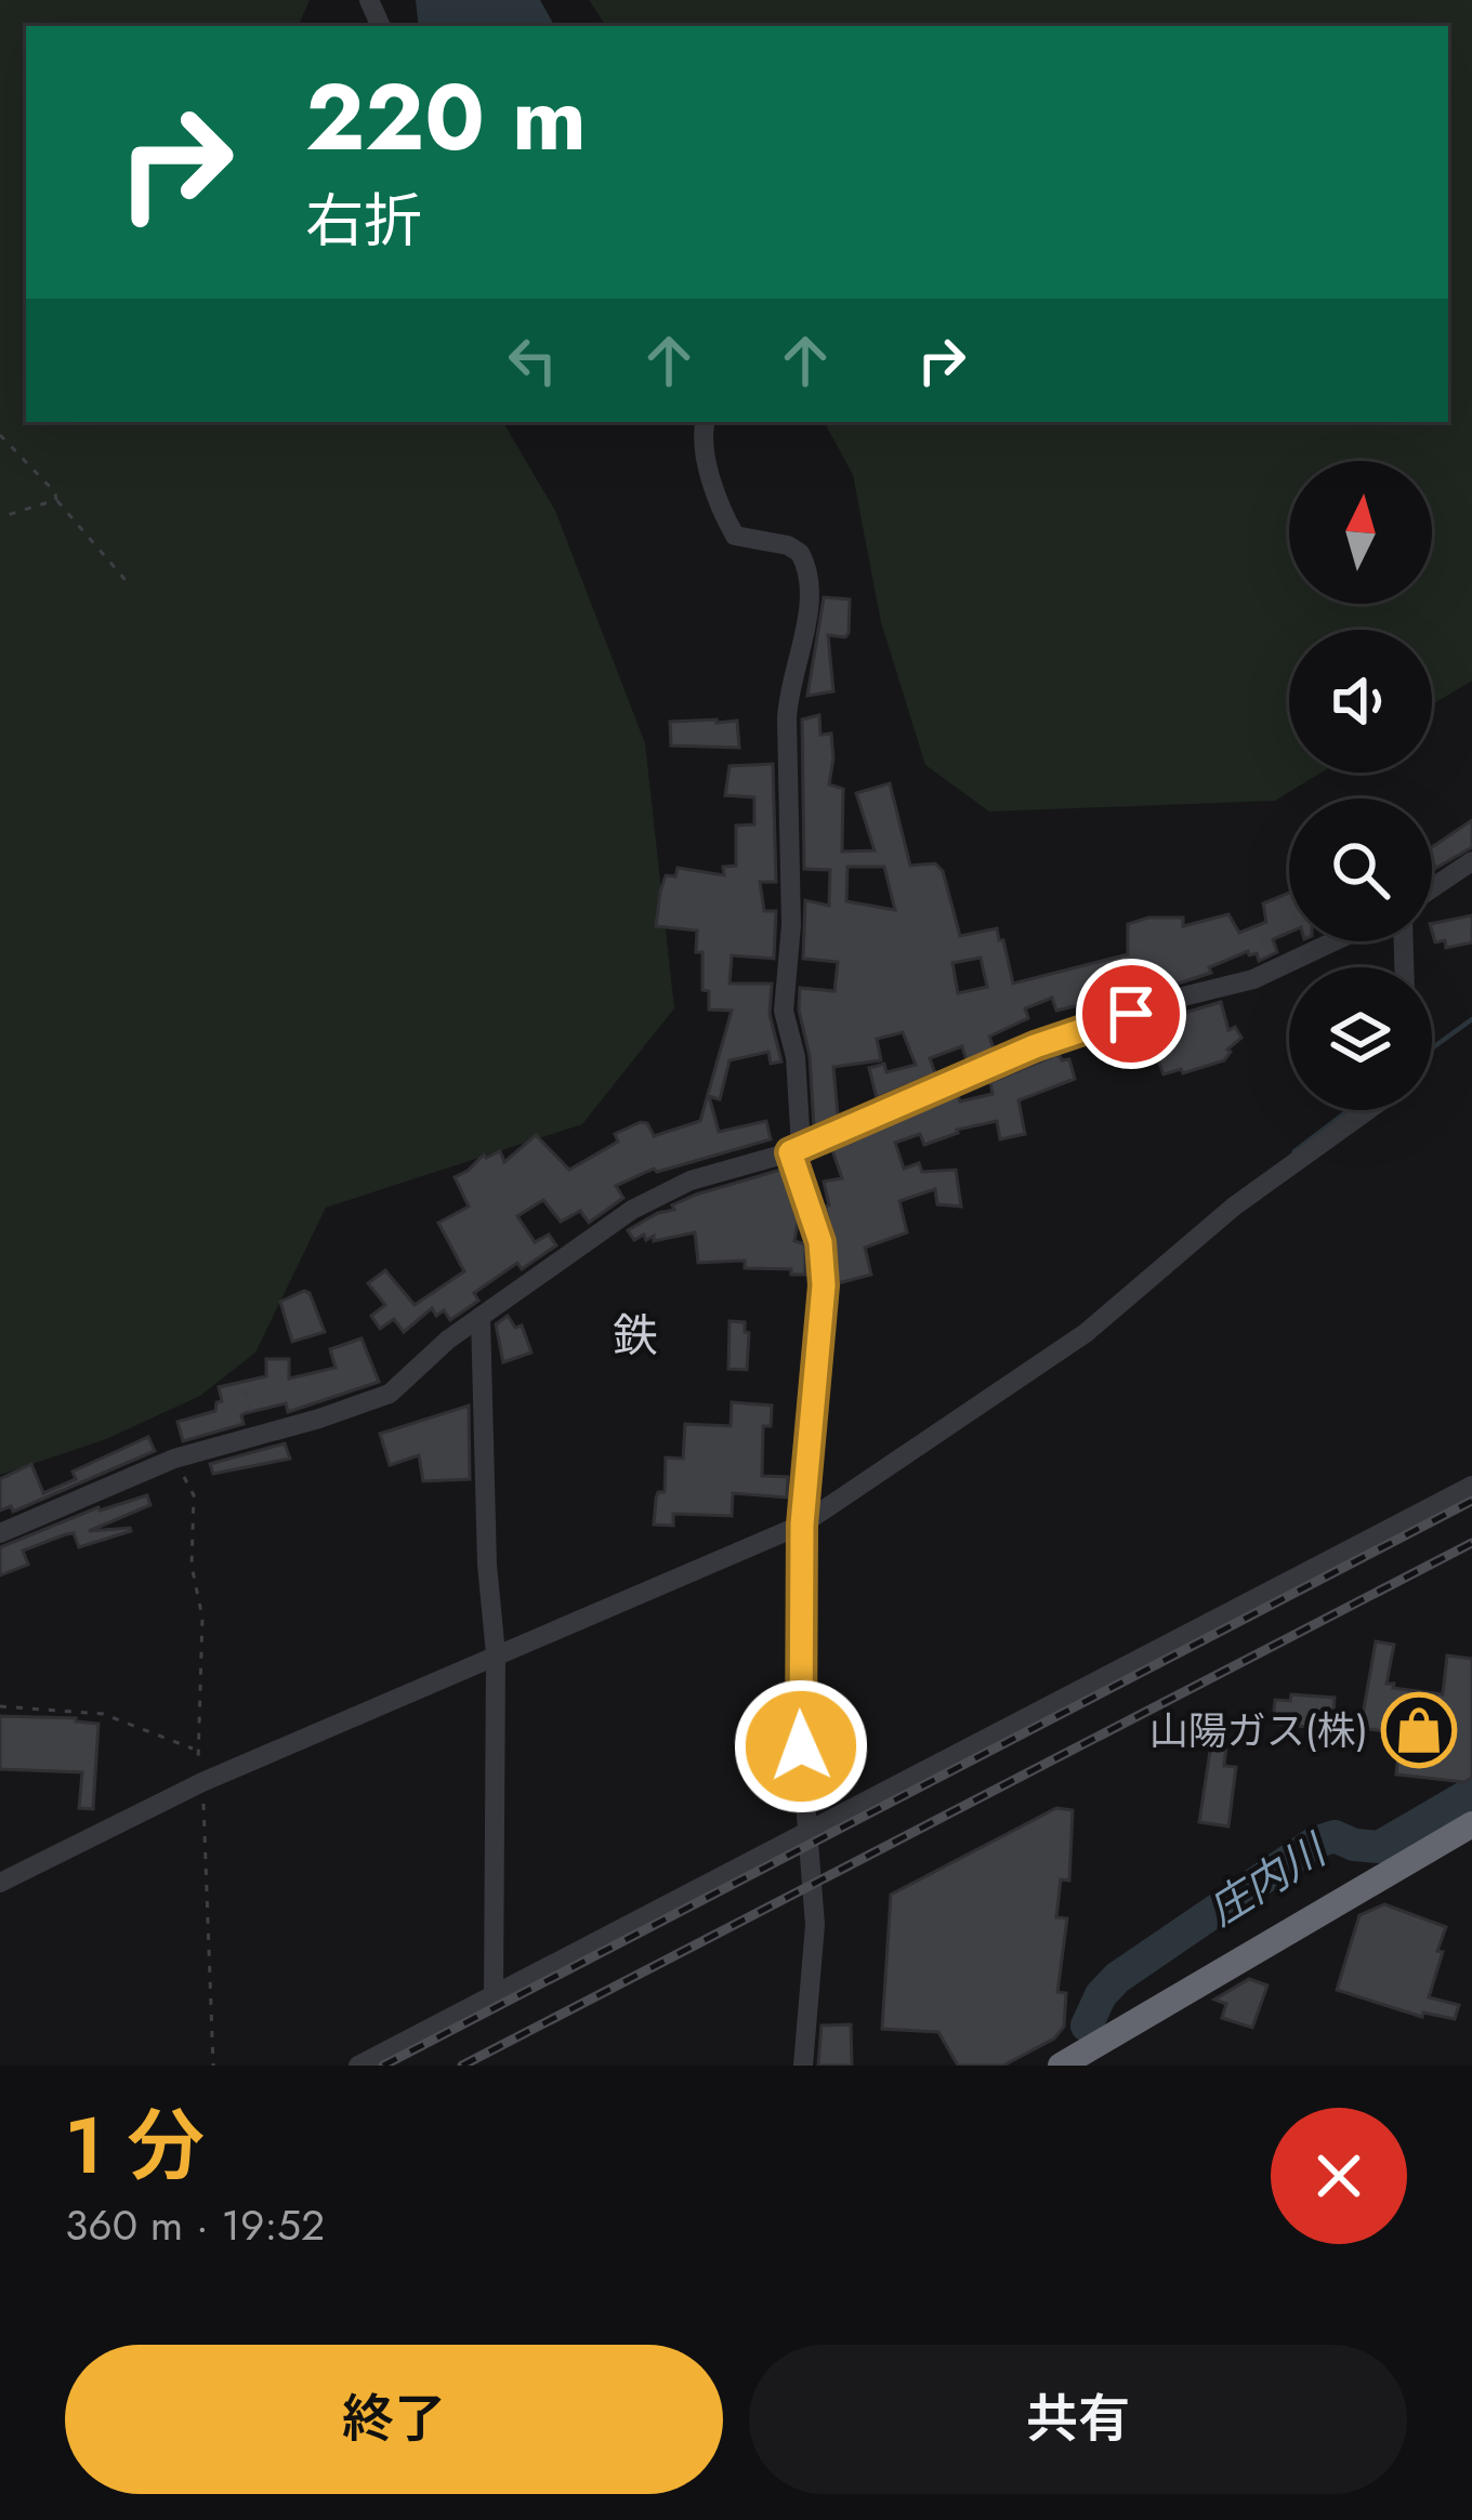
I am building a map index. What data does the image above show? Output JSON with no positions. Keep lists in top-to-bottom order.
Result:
{
  "districts": ["鉄"],
  "water": ["庄内川"],
  "places": {
    "shop": ["山陽ガス(株)"]
  },
  "north": "top",
  "page": {
    "turn": ["220 m", "右折"],
    "heading": ["1 分", "360 m · 19:52"],
    "buttons": ["終了", "共有"]
  }
}
